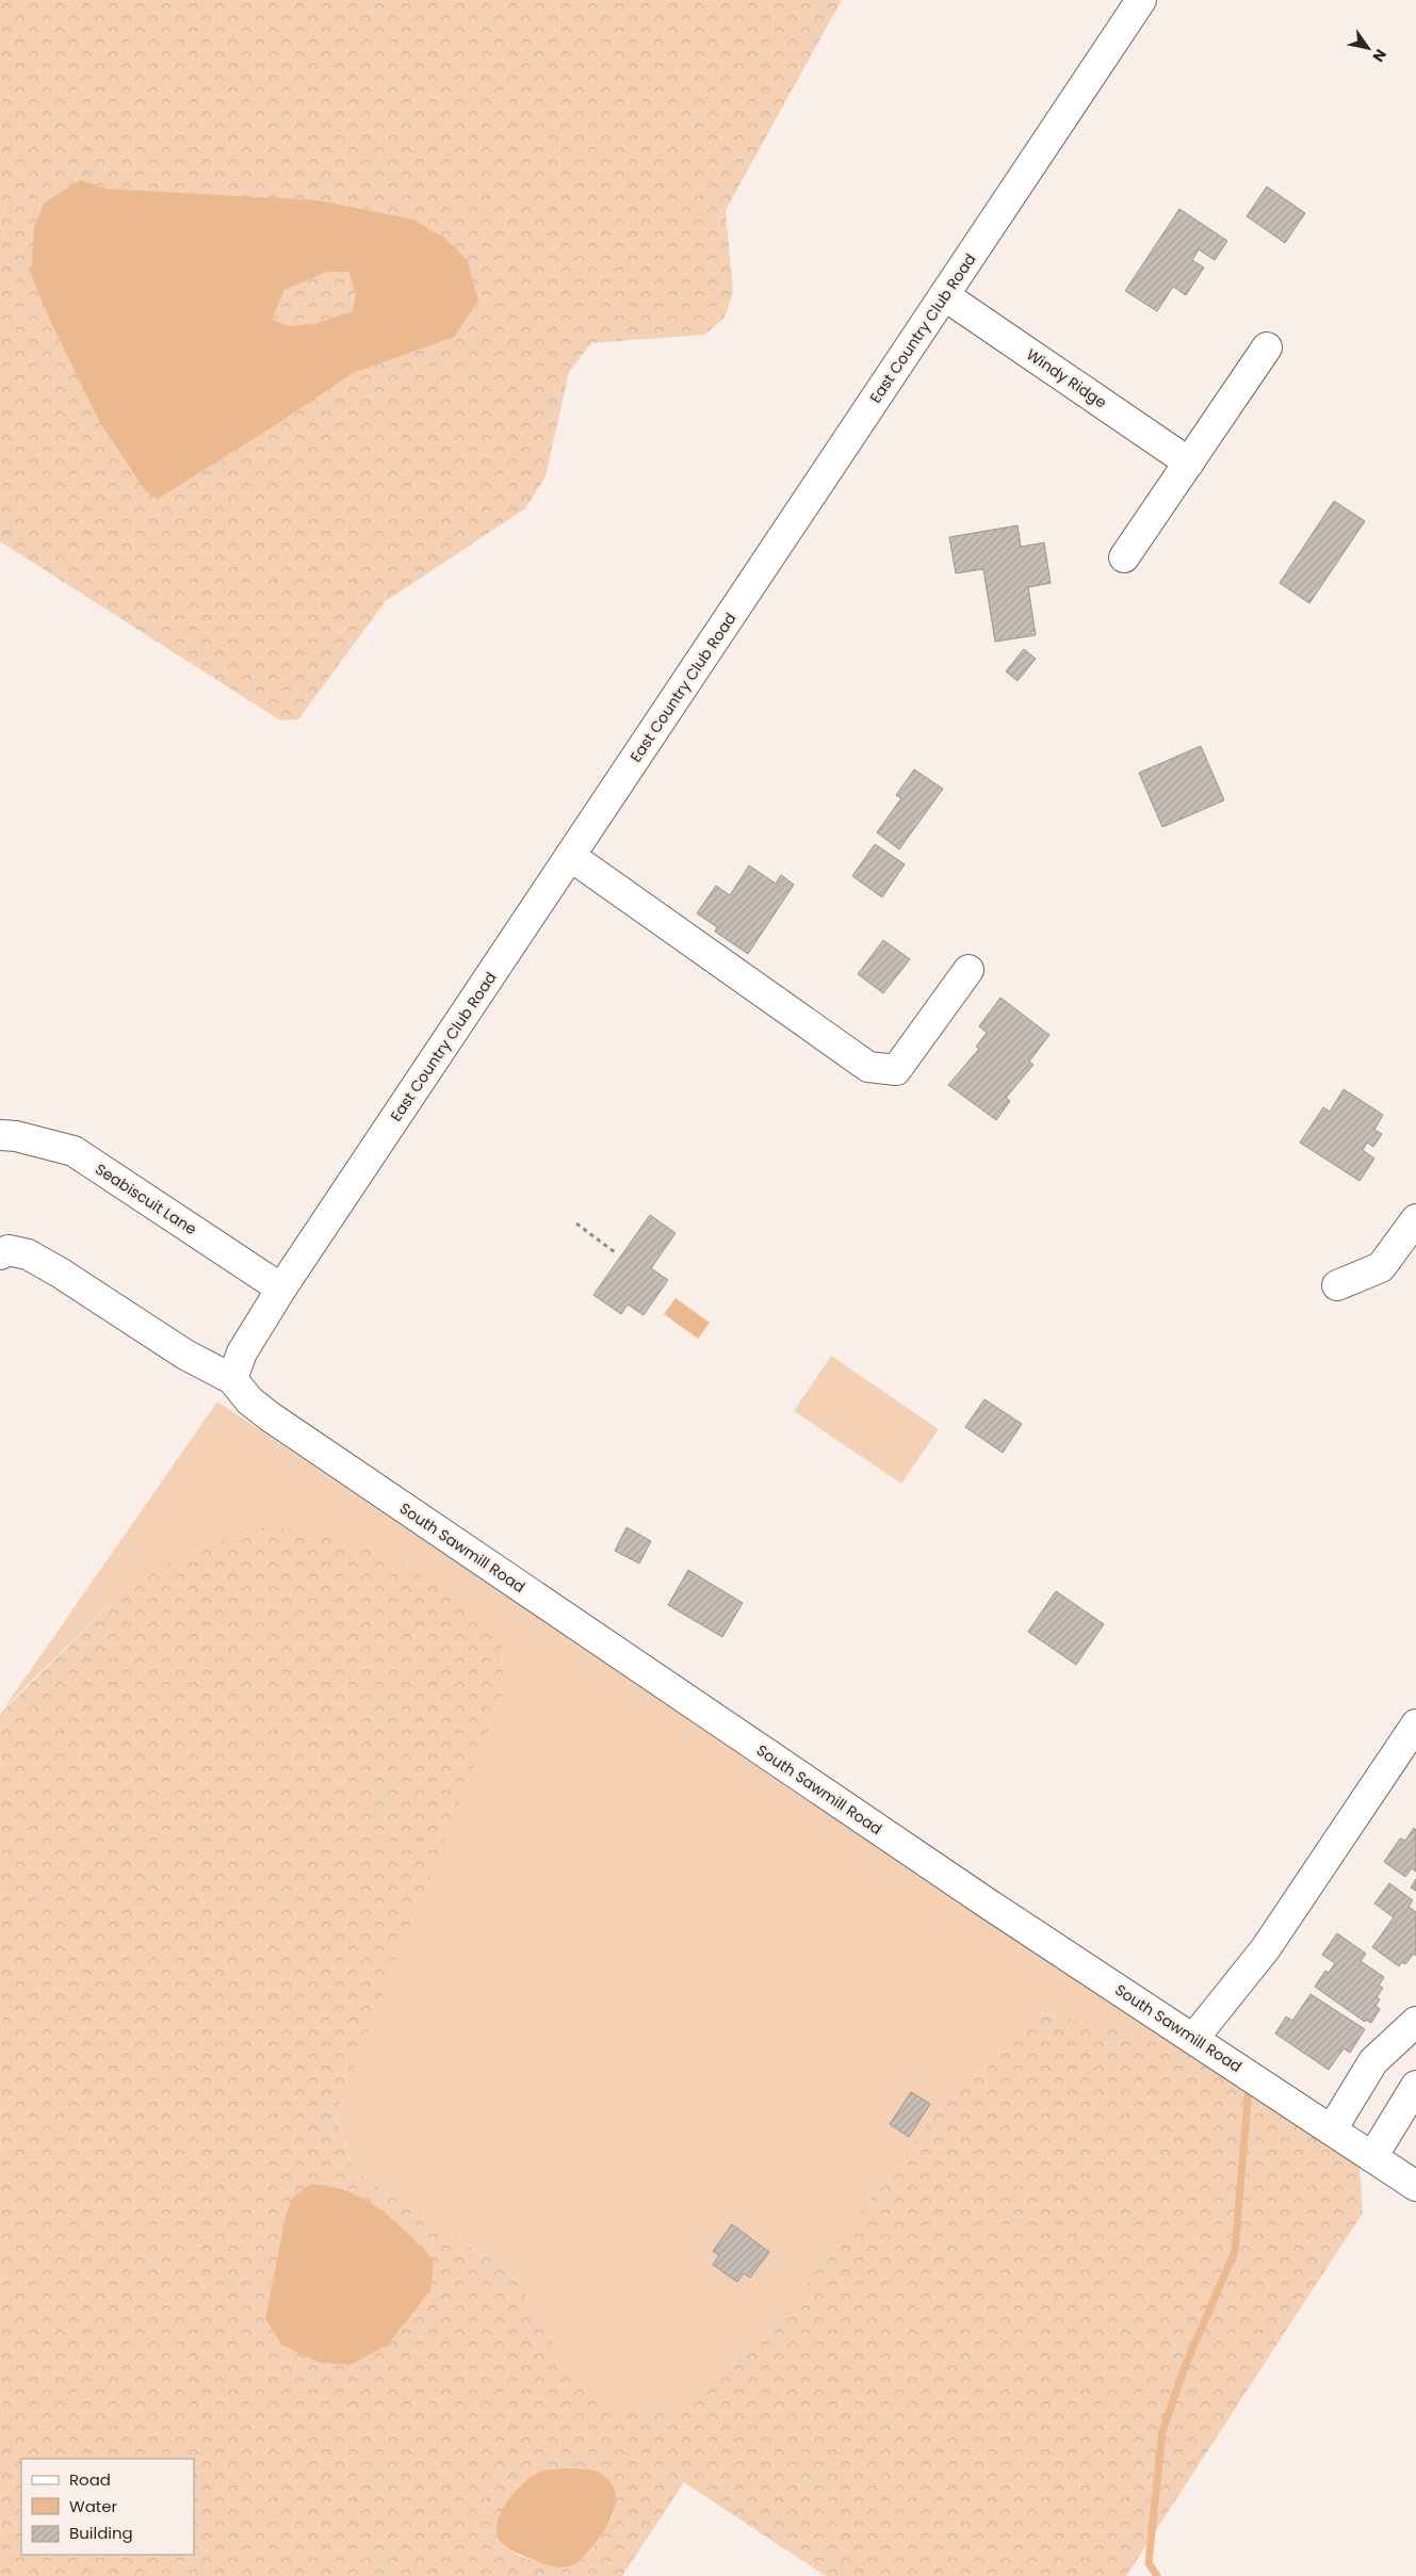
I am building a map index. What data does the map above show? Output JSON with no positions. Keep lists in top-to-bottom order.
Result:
{
  "streets": {
    "street": [
      "East Country Club Road",
      "Windy Ridge",
      "Seabiscuit Lane",
      "South Sawmill Road"
    ]
  },
  "crossings": [
    ["East Country Club Road", "Windy Ridge"],
    ["East Country Club Road", "Seabiscuit Lane"],
    ["East Country Club Road", "South Sawmill Road"]
  ],
  "legend": ["Road", "Water", "Building"],
  "north": "bottom right"
}
